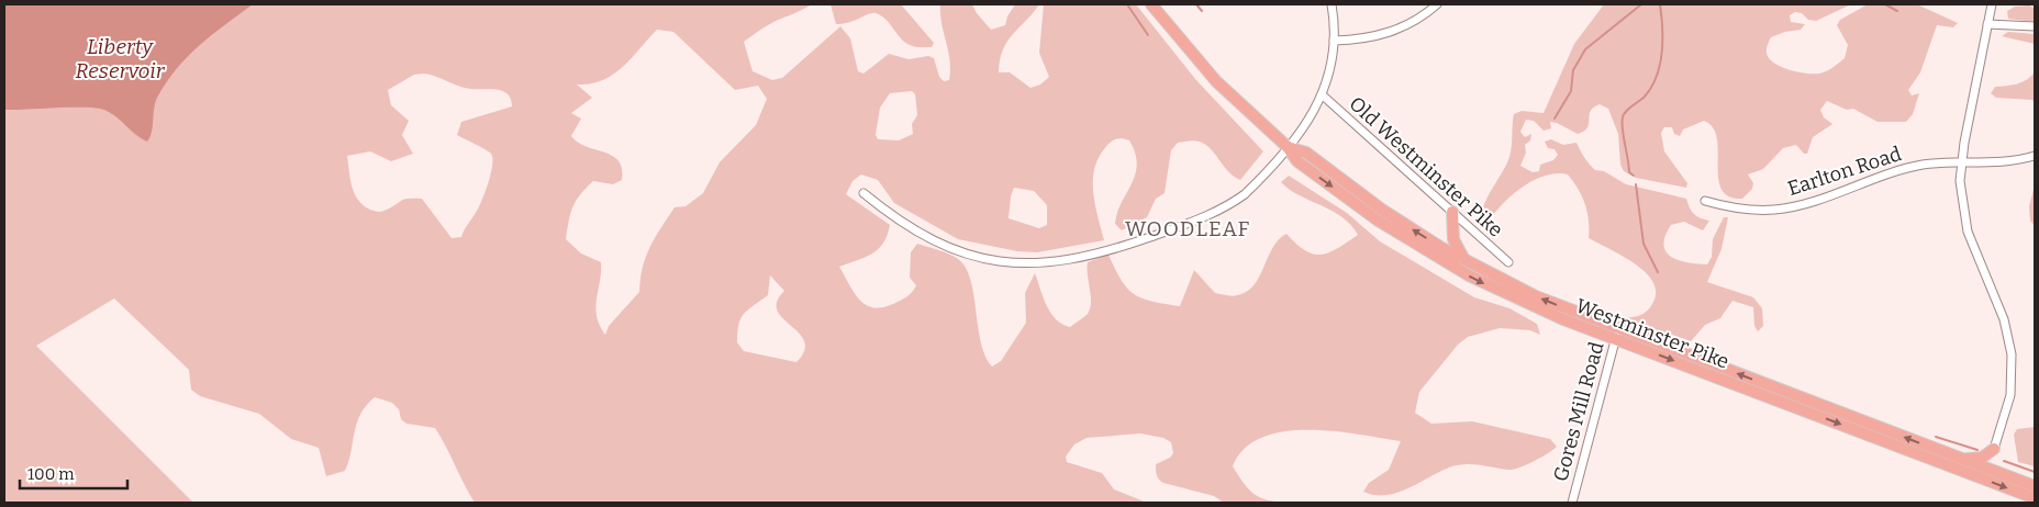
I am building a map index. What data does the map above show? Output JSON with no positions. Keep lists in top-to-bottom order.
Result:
{
  "streets": {
    "highway": ["Westminster Pike"],
    "street": ["Old Westminster Pike", "Earlton Road", "Gores Mill Road"]
  },
  "crossings": [
    ["Westminster Pike", "Gores Mill Road"]
  ],
  "districts": ["WOODLEAF"],
  "water": ["Liberty Reservoir"],
  "scale_bar": "100 m"
}
